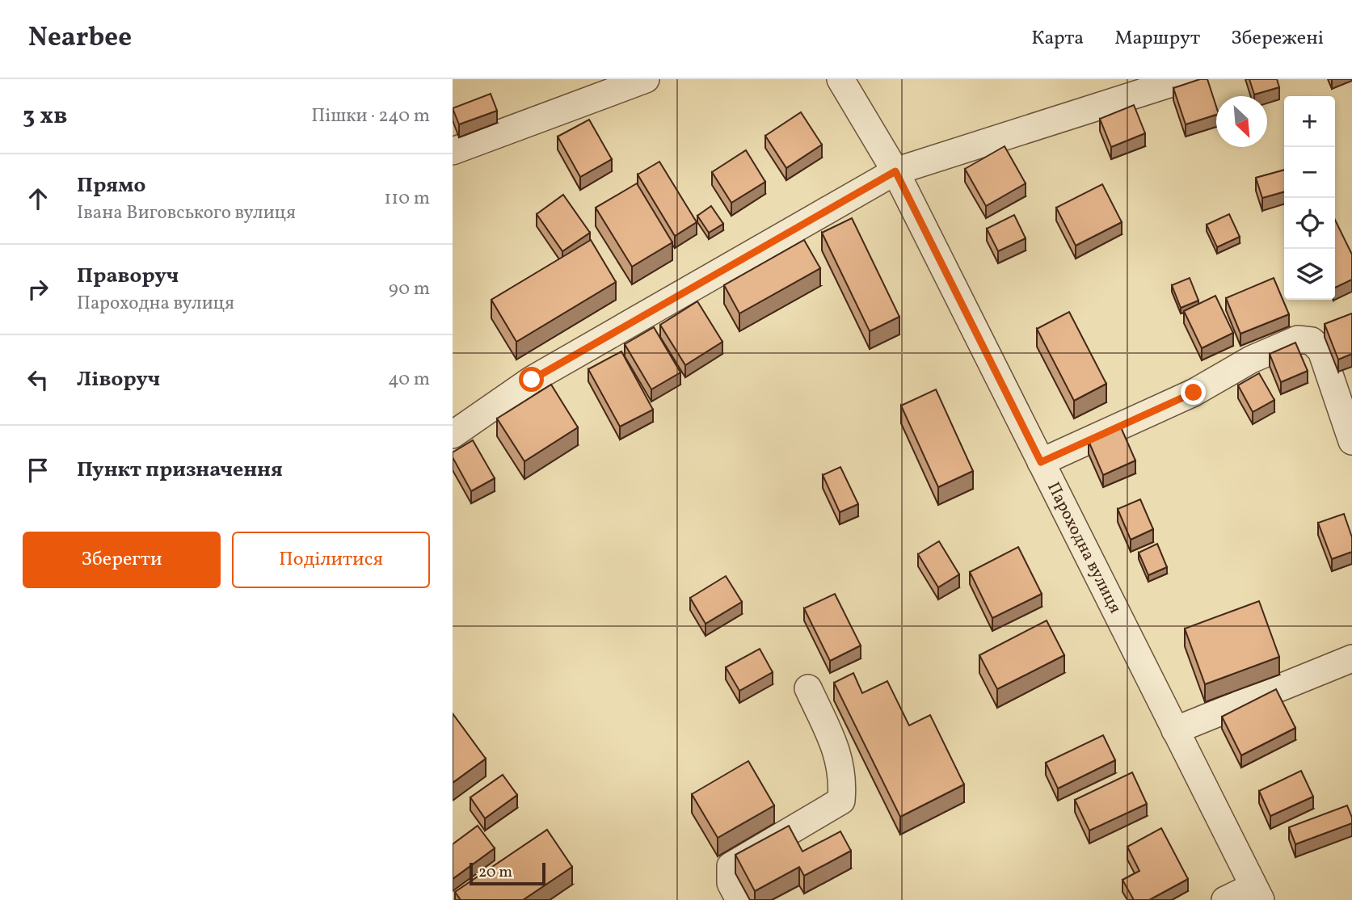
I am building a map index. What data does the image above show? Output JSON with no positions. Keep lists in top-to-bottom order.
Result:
{
  "streets": {
    "street": ["Пароходна вулиця"]
  },
  "scale_bar": "20 m",
  "north": "bottom right",
  "page": {
    "header": "Nearbee",
    "nav": ["Карта", "Маршрут", "Збережені"],
    "heading": ["3 хв", "Пішки · 240 m"],
    "map_buttons": ["+", "−"],
    "list": [
      ["Прямо", "Івана Виговського вулиця", "110 m"],
      ["Праворуч", "Пароходна вулиця", "90 m"],
      ["Ліворуч", "40 m"],
      "Пункт призначення"
    ],
    "buttons": ["Зберегти", "Поділитися"],
    "scale": "20 m"
  }
}
